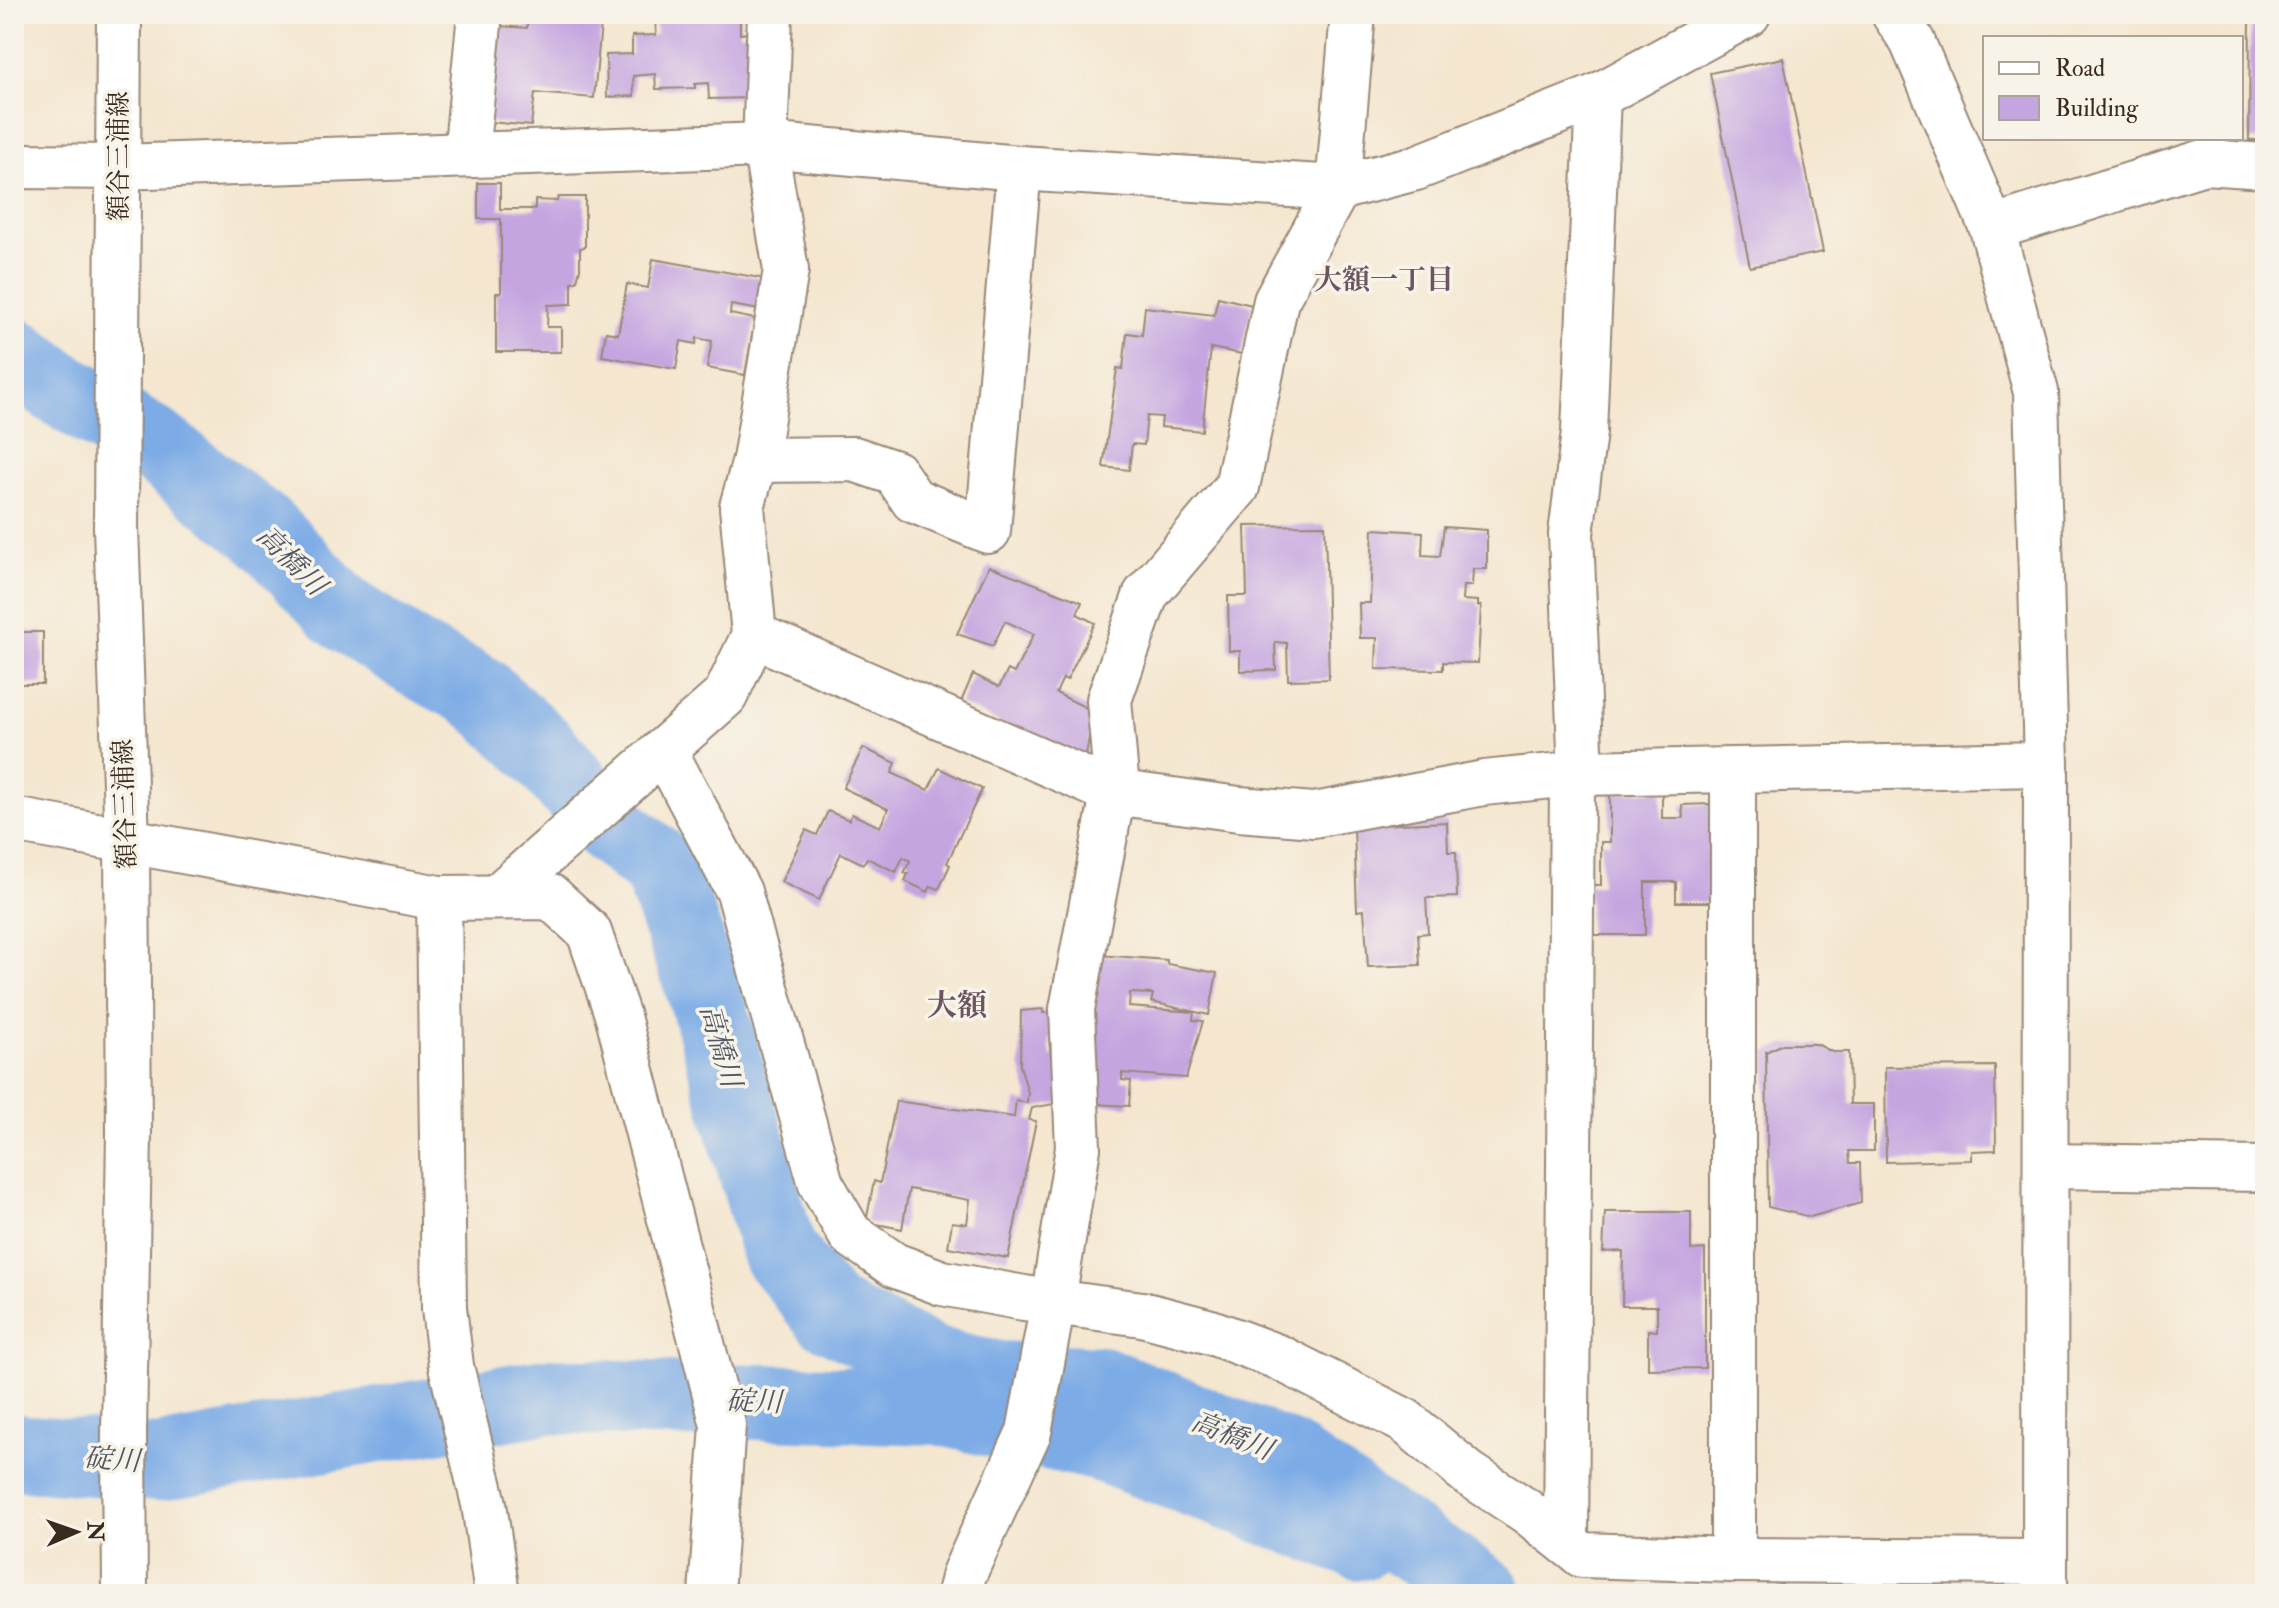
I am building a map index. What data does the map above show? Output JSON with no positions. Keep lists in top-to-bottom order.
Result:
{
  "streets": {
    "street": ["額谷三浦線"]
  },
  "districts": ["大額一丁目", "大額"],
  "water": ["高橋川", "碇川"],
  "legend": ["Road", "Building"],
  "north": "right"
}
